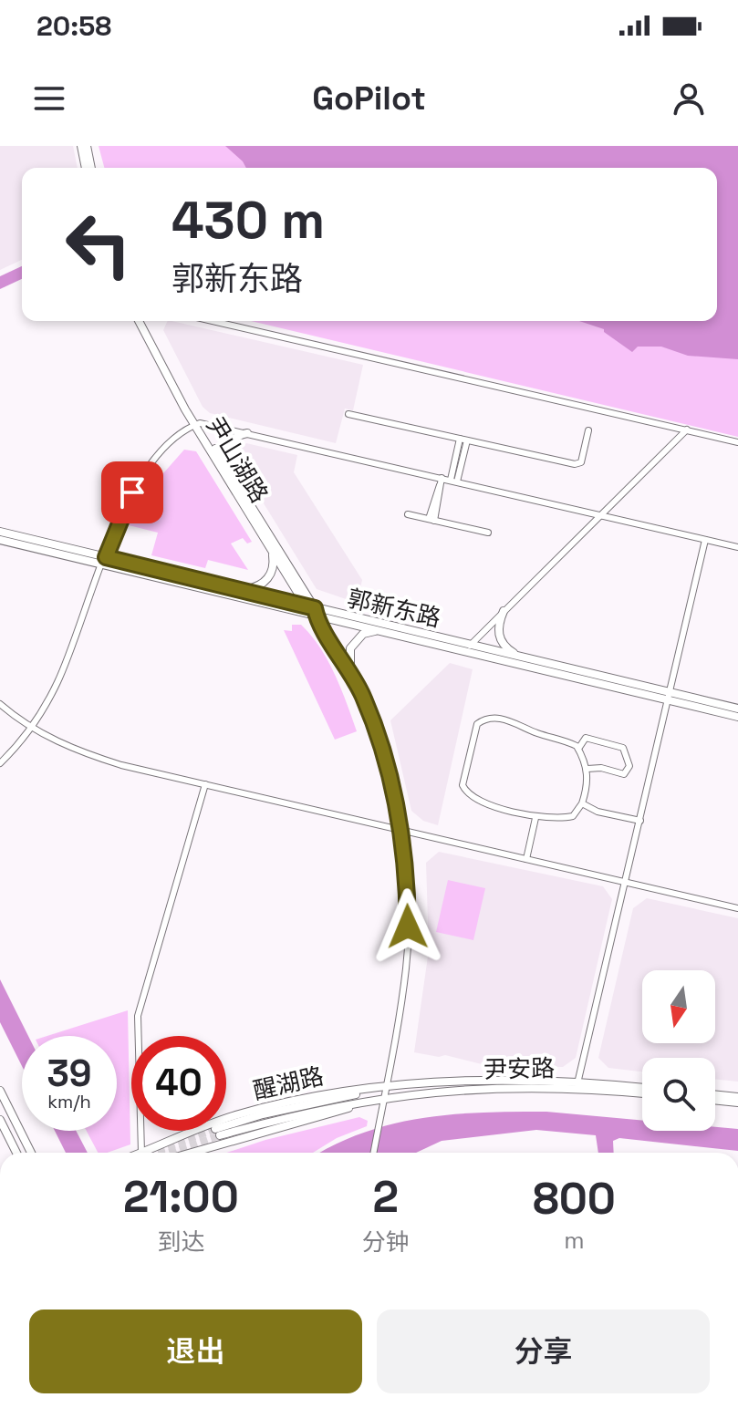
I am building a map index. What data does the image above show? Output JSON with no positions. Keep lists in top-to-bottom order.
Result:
{
  "streets": {
    "main road": [
      "尹山湖路",
      "郭新东路",
      "尹安路",
      "醒湖路"
    ]
  },
  "crossings": [
    ["尹山湖路", "郭新东路"],
    ["尹山湖路", "尹安路"],
    ["尹山湖路", "醒湖路"],
    ["尹安路", "醒湖路"]
  ],
  "north": "bottom",
  "page": {
    "status": "20:58",
    "header": "GoPilot",
    "turn": ["430 m", "郭新东路"],
    "speed": "39 km/h",
    "limit": "40",
    "eta": [
      "21:00",
      "到达",
      "2",
      "分钟",
      "800",
      "m"
    ],
    "buttons": ["退出", "分享"]
  }
}
